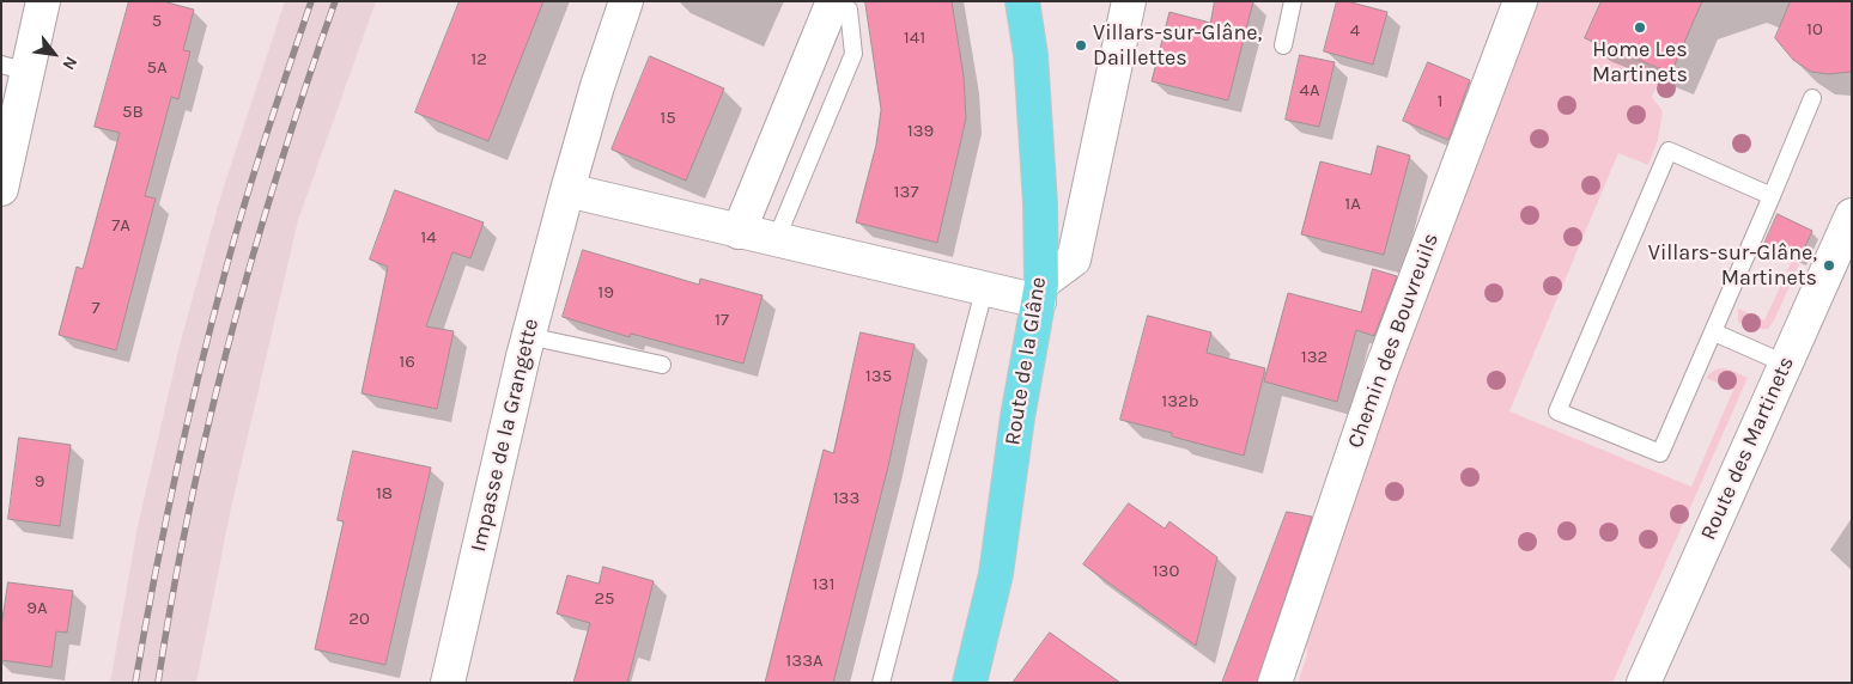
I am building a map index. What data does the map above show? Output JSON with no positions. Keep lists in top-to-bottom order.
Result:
{
  "streets": {
    "main road": ["Route de la Glâne"],
    "street": ["Chemin des Bouvreuils", "Impasse de la Grangette", "Route des Martinets"]
  },
  "places": ["Home Les Martinets", "Villars-sur-Glâne, Daillettes", "Villars-sur-Glâne, Martinets"],
  "house_numbers": [
    "5",
    "10",
    "4",
    "141",
    "12",
    "5A",
    "4A",
    "1",
    "5B",
    "15",
    "139",
    "137",
    "1A",
    "7A",
    "14",
    "19",
    "7",
    "17",
    "132",
    "16",
    "135",
    "132b",
    "9",
    "18",
    "133",
    "130",
    "131",
    "25",
    "9A",
    "20",
    "133A"
  ],
  "north": "bottom right"
}
